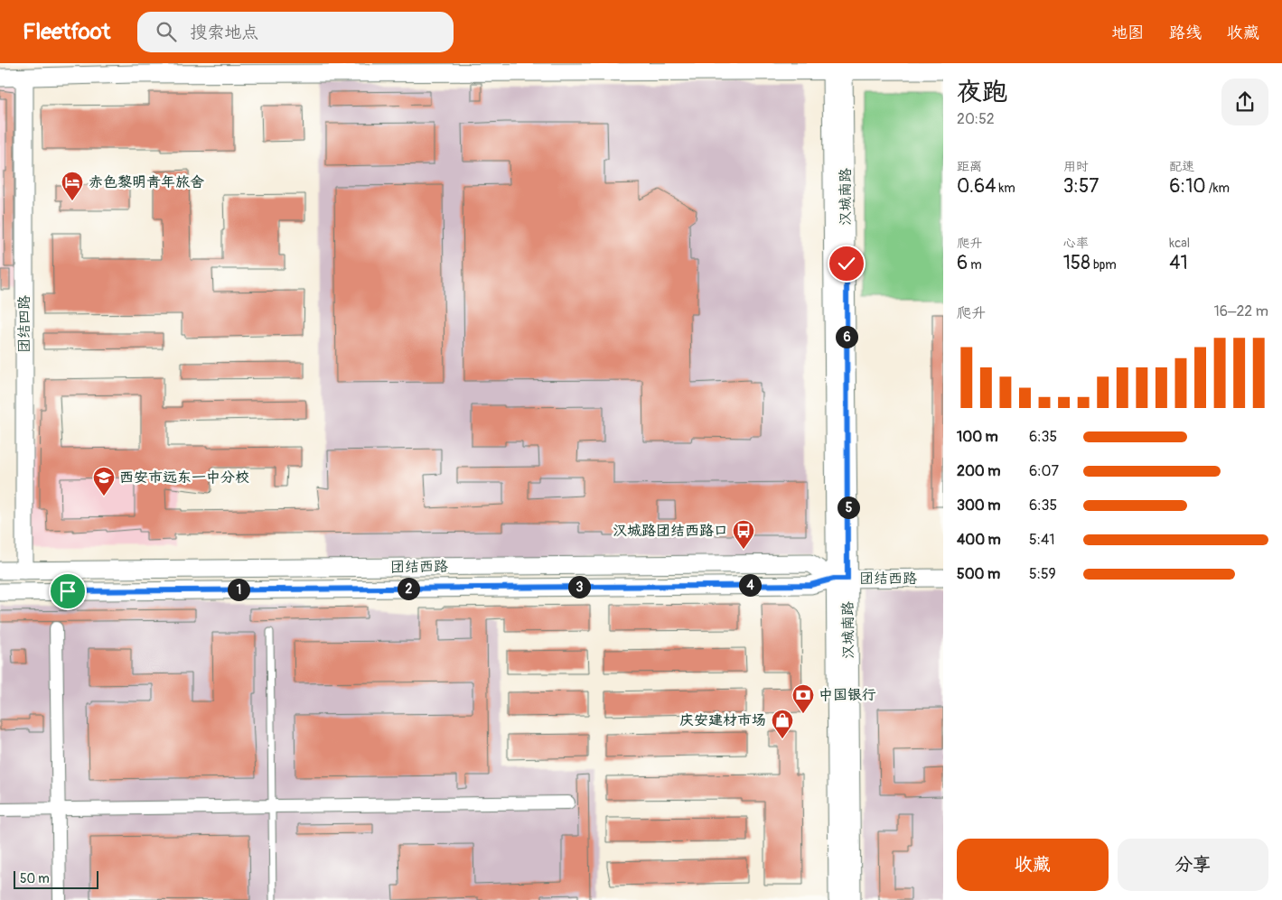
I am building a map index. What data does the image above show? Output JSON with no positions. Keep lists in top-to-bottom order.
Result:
{
  "streets": {
    "street": ["汉城南路", "团结四路", "团结西路"]
  },
  "crossings": [
    ["汉城南路", "团结西路"],
    ["团结四路", "团结西路"]
  ],
  "places": {
    "hotel": ["赤色黎明青年旅舍"],
    "school or university": ["西安市远东一中分校"],
    "bus stop": ["汉城路团结西路口"],
    "bank": ["中国银行"],
    "shop": ["庆安建材市场"]
  },
  "scale_bar": "50 m",
  "page": {
    "header": "Fleetfoot",
    "search": "搜索地点",
    "nav": ["地图", "路线", "收藏"],
    "heading": ["夜跑", "20:52"],
    "stats": [
      ["距离", "0.64 km"],
      ["用时", "3:57"],
      ["配速", "6:10 /km"],
      ["爬升", "6 m"],
      ["心率", "158 bpm"],
      ["kcal", "41"]
    ],
    "chart": ["爬升", "16–22 m"],
    "pins": [
      "6",
      "5",
      "4",
      "3",
      "2",
      "1"
    ],
    "list": [
      {
        "name": "100 m",
        "note": "6:35"
      },
      {
        "name": "200 m",
        "note": "6:07"
      },
      {
        "name": "300 m",
        "note": "6:35"
      },
      {
        "name": "400 m",
        "note": "5:41"
      },
      {
        "name": "500 m",
        "note": "5:59"
      }
    ],
    "buttons": ["收藏", "分享"],
    "scale": "50 m"
  }
}
